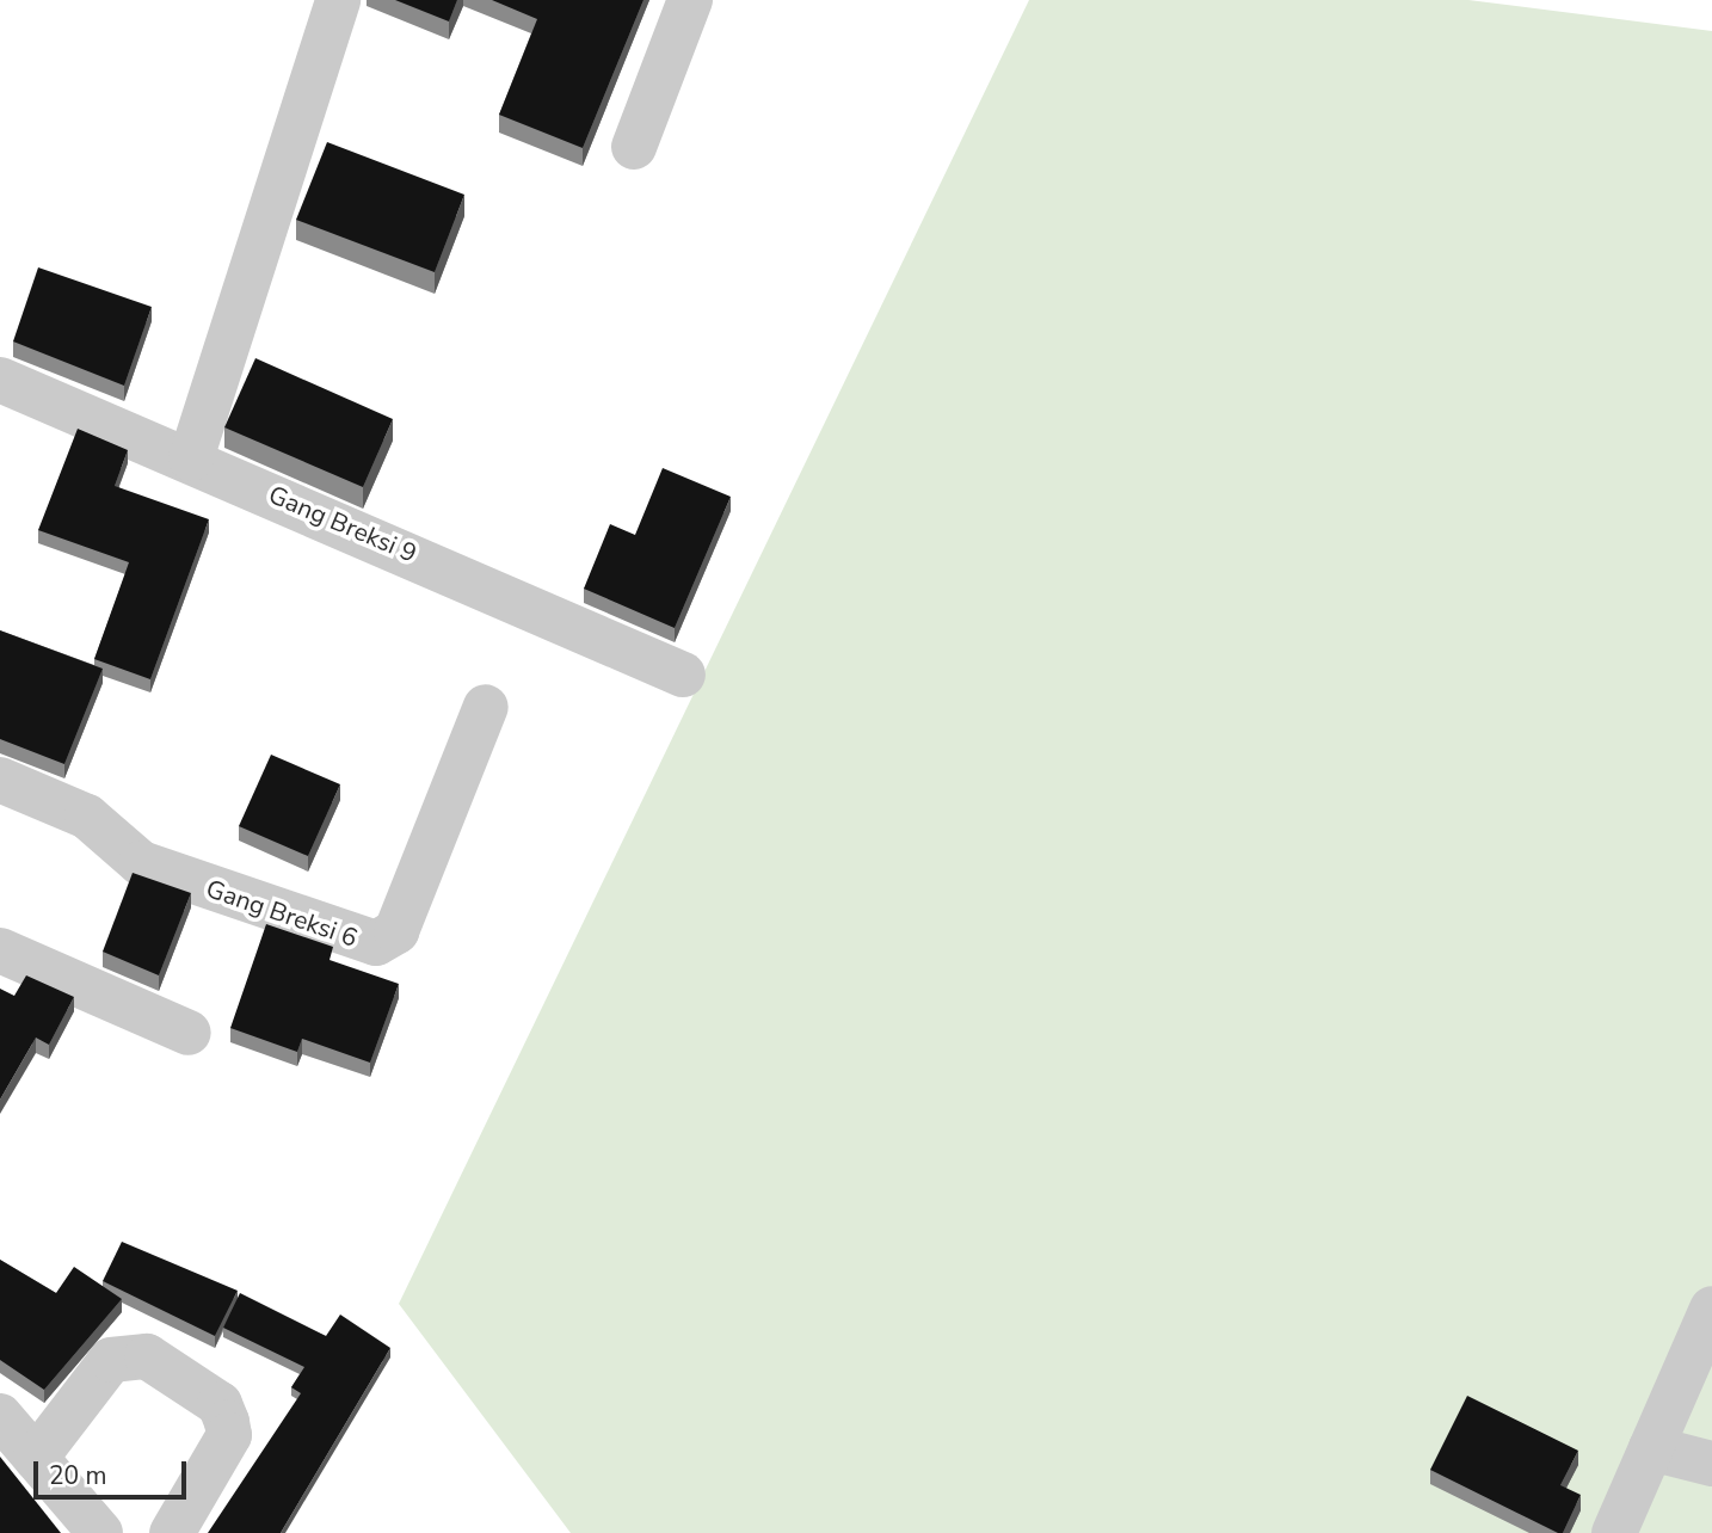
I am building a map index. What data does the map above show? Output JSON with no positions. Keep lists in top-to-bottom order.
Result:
{
  "streets": {
    "street": ["Gang Breksi 9", "Gang Breksi 6"]
  },
  "scale_bar": "20 m"
}
